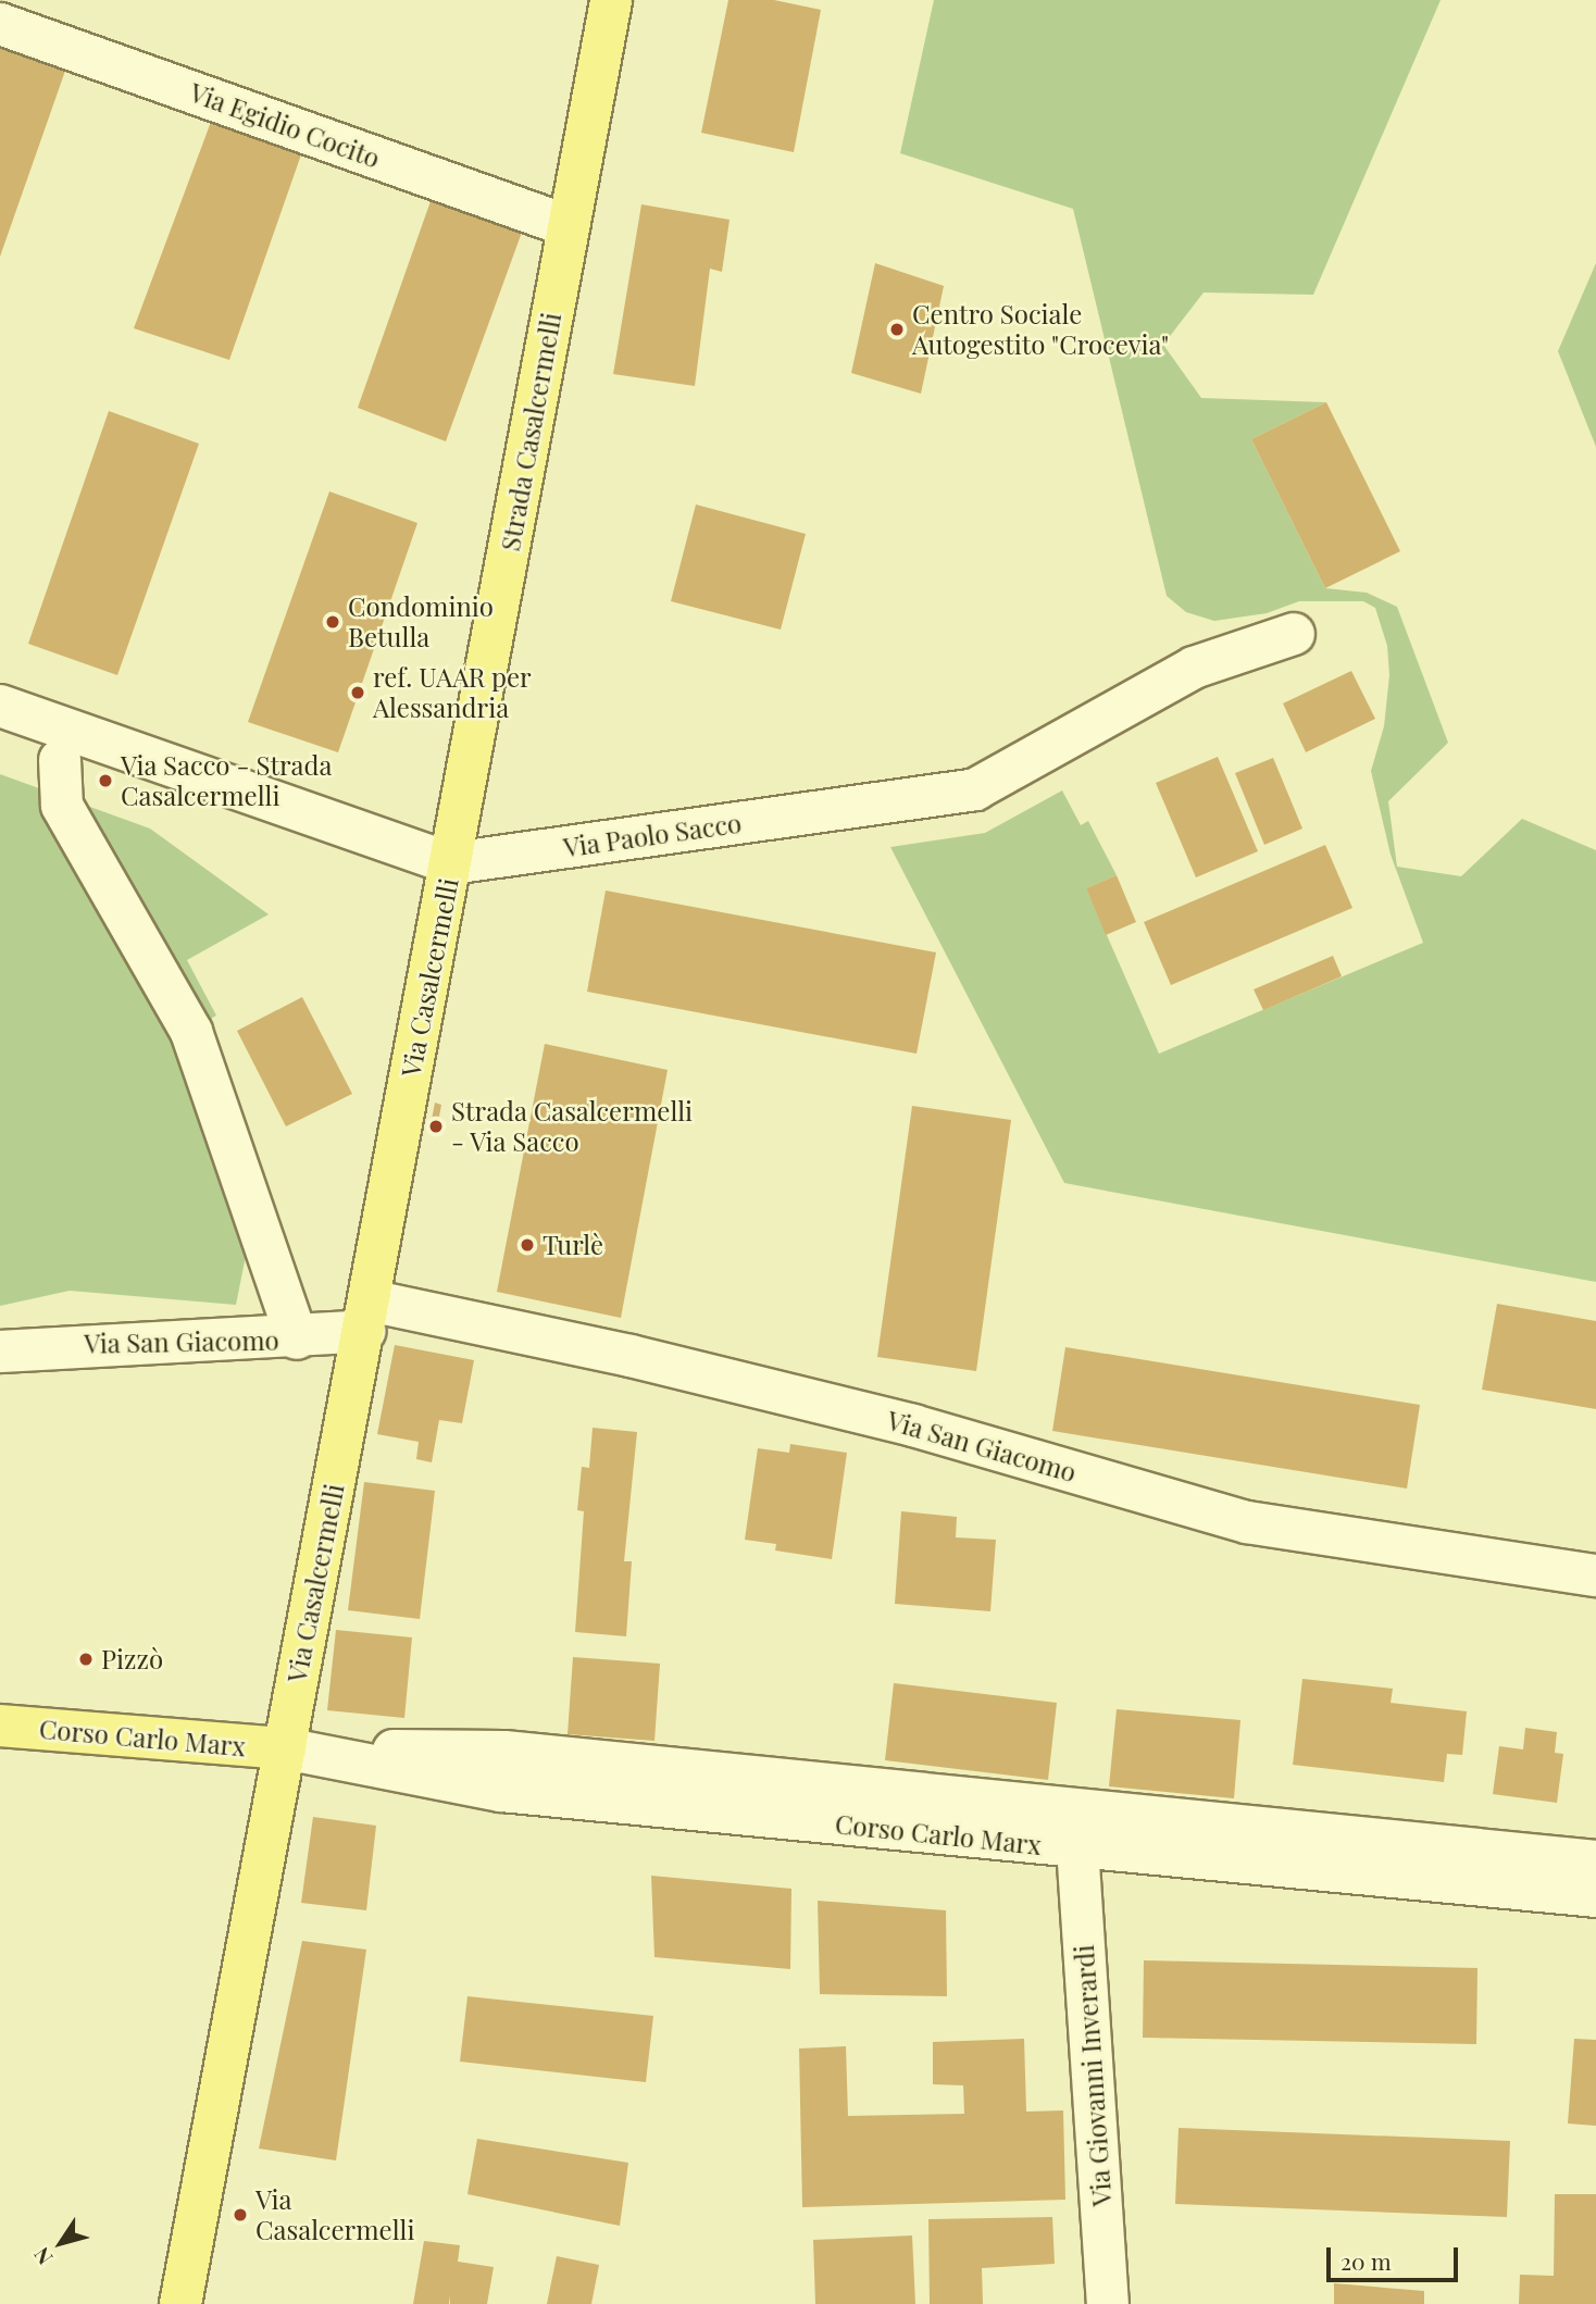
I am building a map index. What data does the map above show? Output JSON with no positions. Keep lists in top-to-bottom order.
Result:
{
  "streets": {
    "main road": ["Strada Casalcermelli", "Via Casalcermelli", "Corso Carlo Marx"],
    "street": [
      "Via Egidio Cocito",
      "Via Paolo Sacco",
      "Via San Giacomo",
      "Via Giovanni Inverardi"
    ]
  },
  "crossings": [
    ["Via Egidio Cocito", "Strada Casalcermelli"],
    ["Strada Casalcermelli", "Via Paolo Sacco"],
    ["Strada Casalcermelli", "Via Casalcermelli"],
    ["Via Paolo Sacco", "Via Casalcermelli"],
    ["Via Casalcermelli", "Via San Giacomo"],
    ["Via Casalcermelli", "Corso Carlo Marx"],
    ["Corso Carlo Marx", "Via Giovanni Inverardi"]
  ],
  "places": [
    "Centro Sociale Autogestito \"Crocevia\"",
    "Condominio Betulla",
    "ref. UAAR per Alessandria",
    "Via Sacco - Strada Casalcermelli",
    "Strada Casalcermelli - Via Sacco",
    "Turlè",
    "Pizzò",
    "Via Casalcermelli"
  ],
  "scale_bar": "20 m",
  "north": "bottom left"
}
